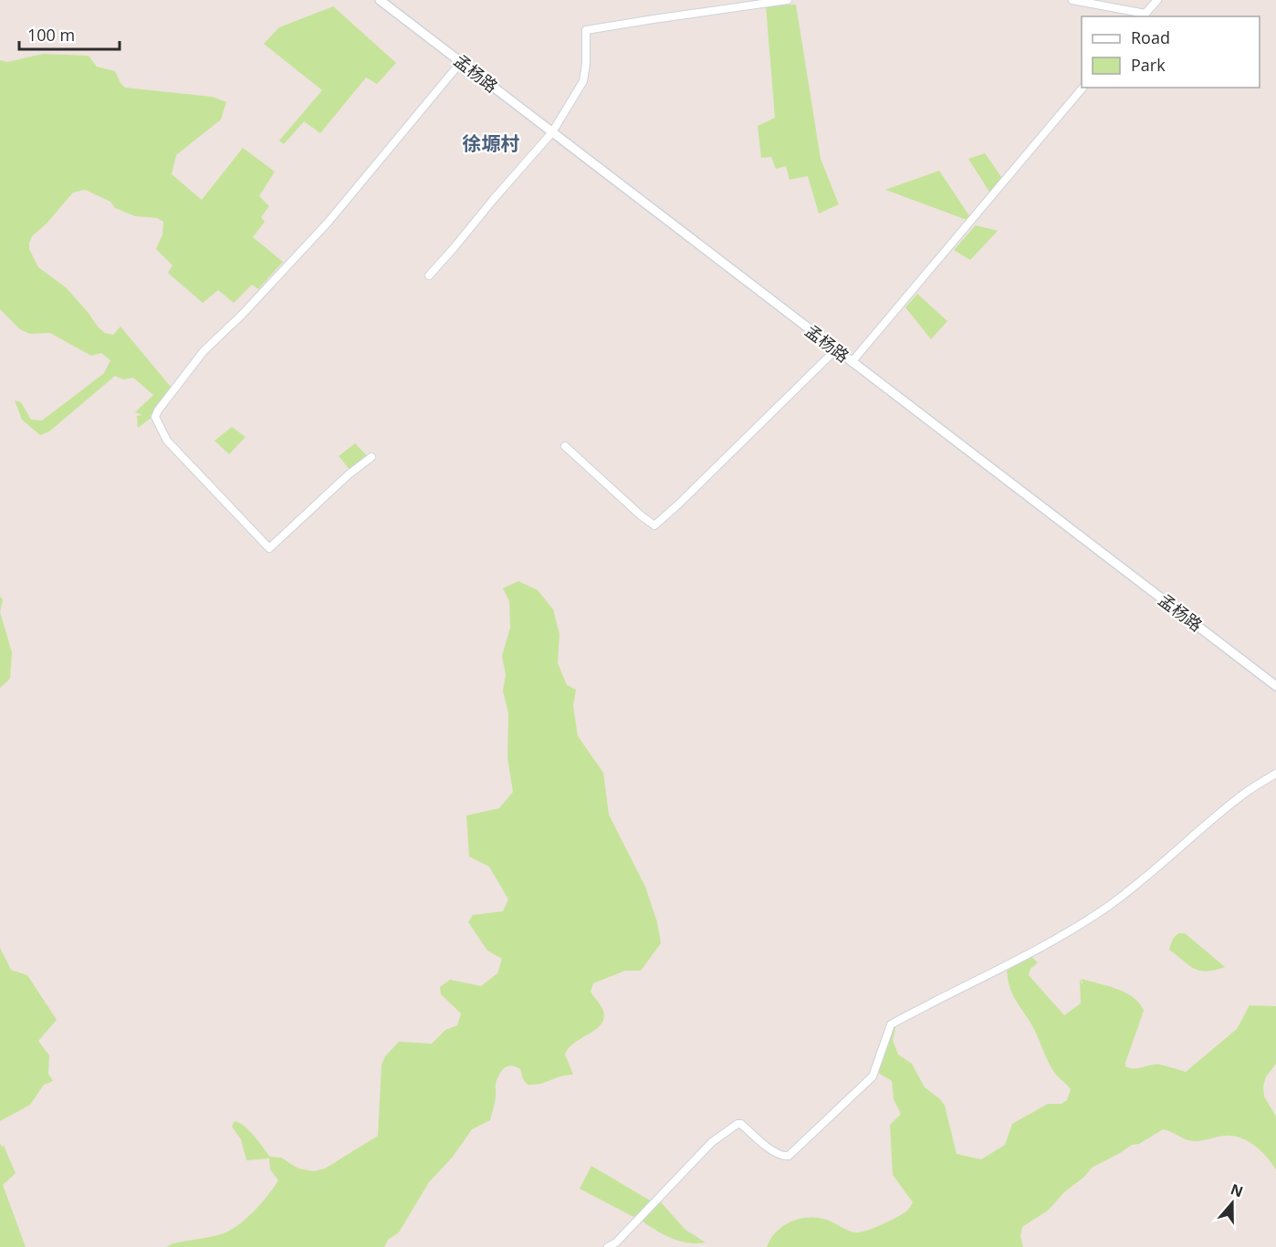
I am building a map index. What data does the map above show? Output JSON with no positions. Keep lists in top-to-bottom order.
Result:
{
  "streets": {
    "street": ["孟杨路"]
  },
  "districts": ["徐塬村"],
  "legend": ["Road", "Park"],
  "scale_bar": "100 m",
  "north": "top"
}
